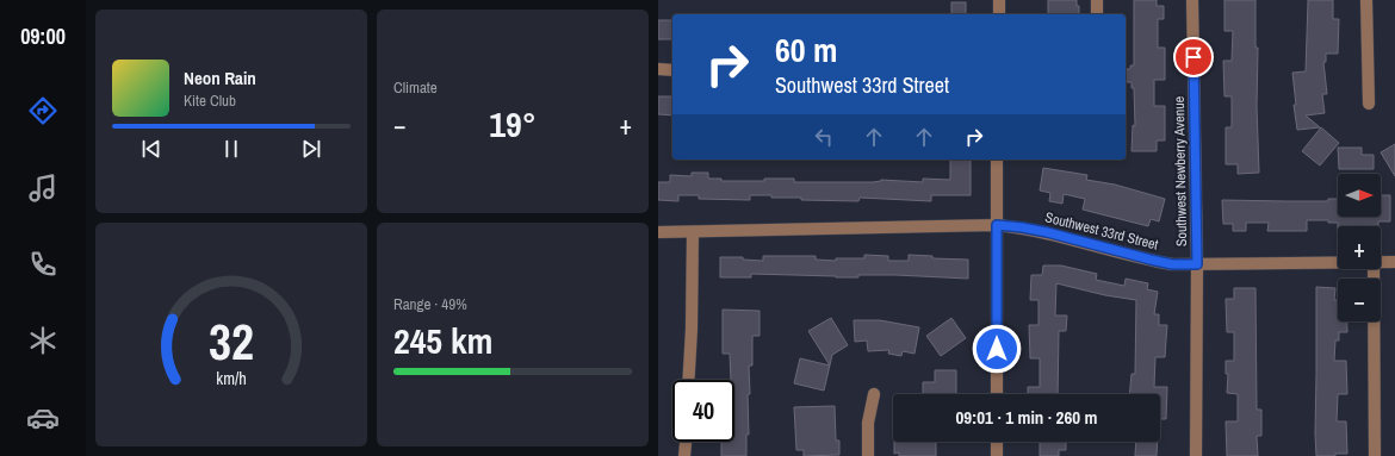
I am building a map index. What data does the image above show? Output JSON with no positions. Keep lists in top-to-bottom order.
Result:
{
  "streets": {
    "street": ["Southwest Newberry Avenue", "Southwest 33rd Street"]
  },
  "crossings": [
    ["Southwest Newberry Avenue", "Southwest 33rd Street"]
  ],
  "north": "right",
  "page": {
    "tabs": "09:00",
    "tile": [
      "Climate",
      ["Range · 49%", "245 km"]
    ],
    "turn": ["60 m", "Southwest 33rd Street"],
    "song": ["Neon Rain", "Kite Club"],
    "heat": ["−", "19°", "+"],
    "map_buttons": ["+", "−"],
    "limit": "40",
    "trip": "09:01 · 1 min · 260 m",
    "gauge": ["32", "km/h"]
  }
}
